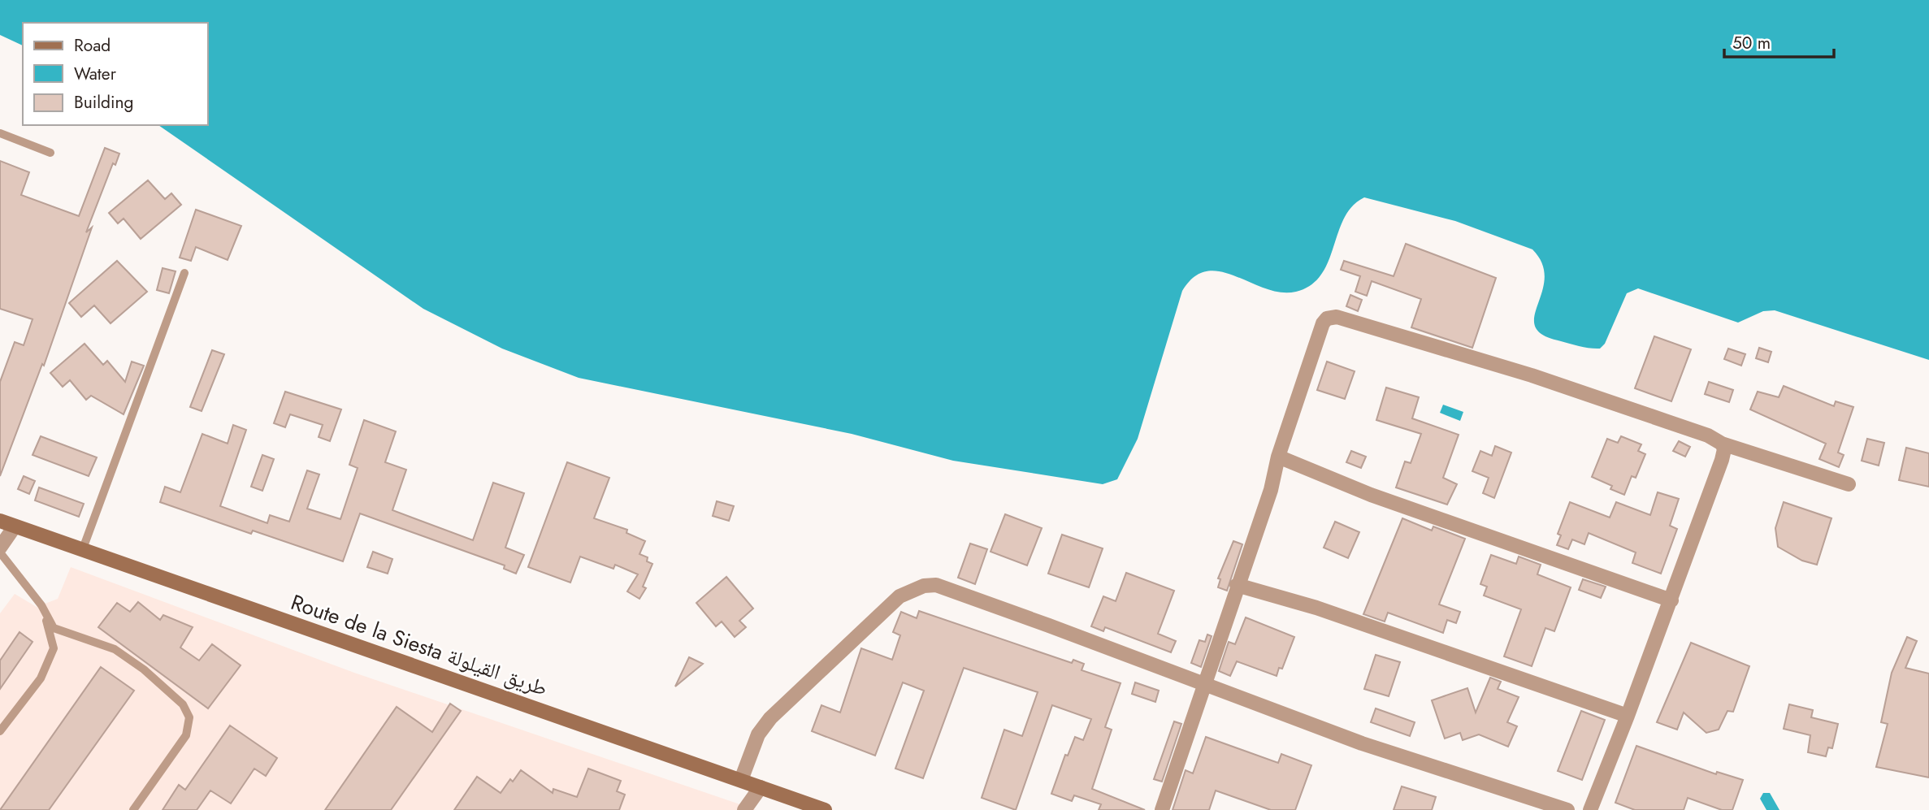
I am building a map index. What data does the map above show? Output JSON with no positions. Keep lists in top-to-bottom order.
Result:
{
  "streets": {
    "main road": ["Route de la Siesta طريق القيلولة"]
  },
  "legend": ["Road", "Water", "Building"],
  "scale_bar": "50 m"
}
